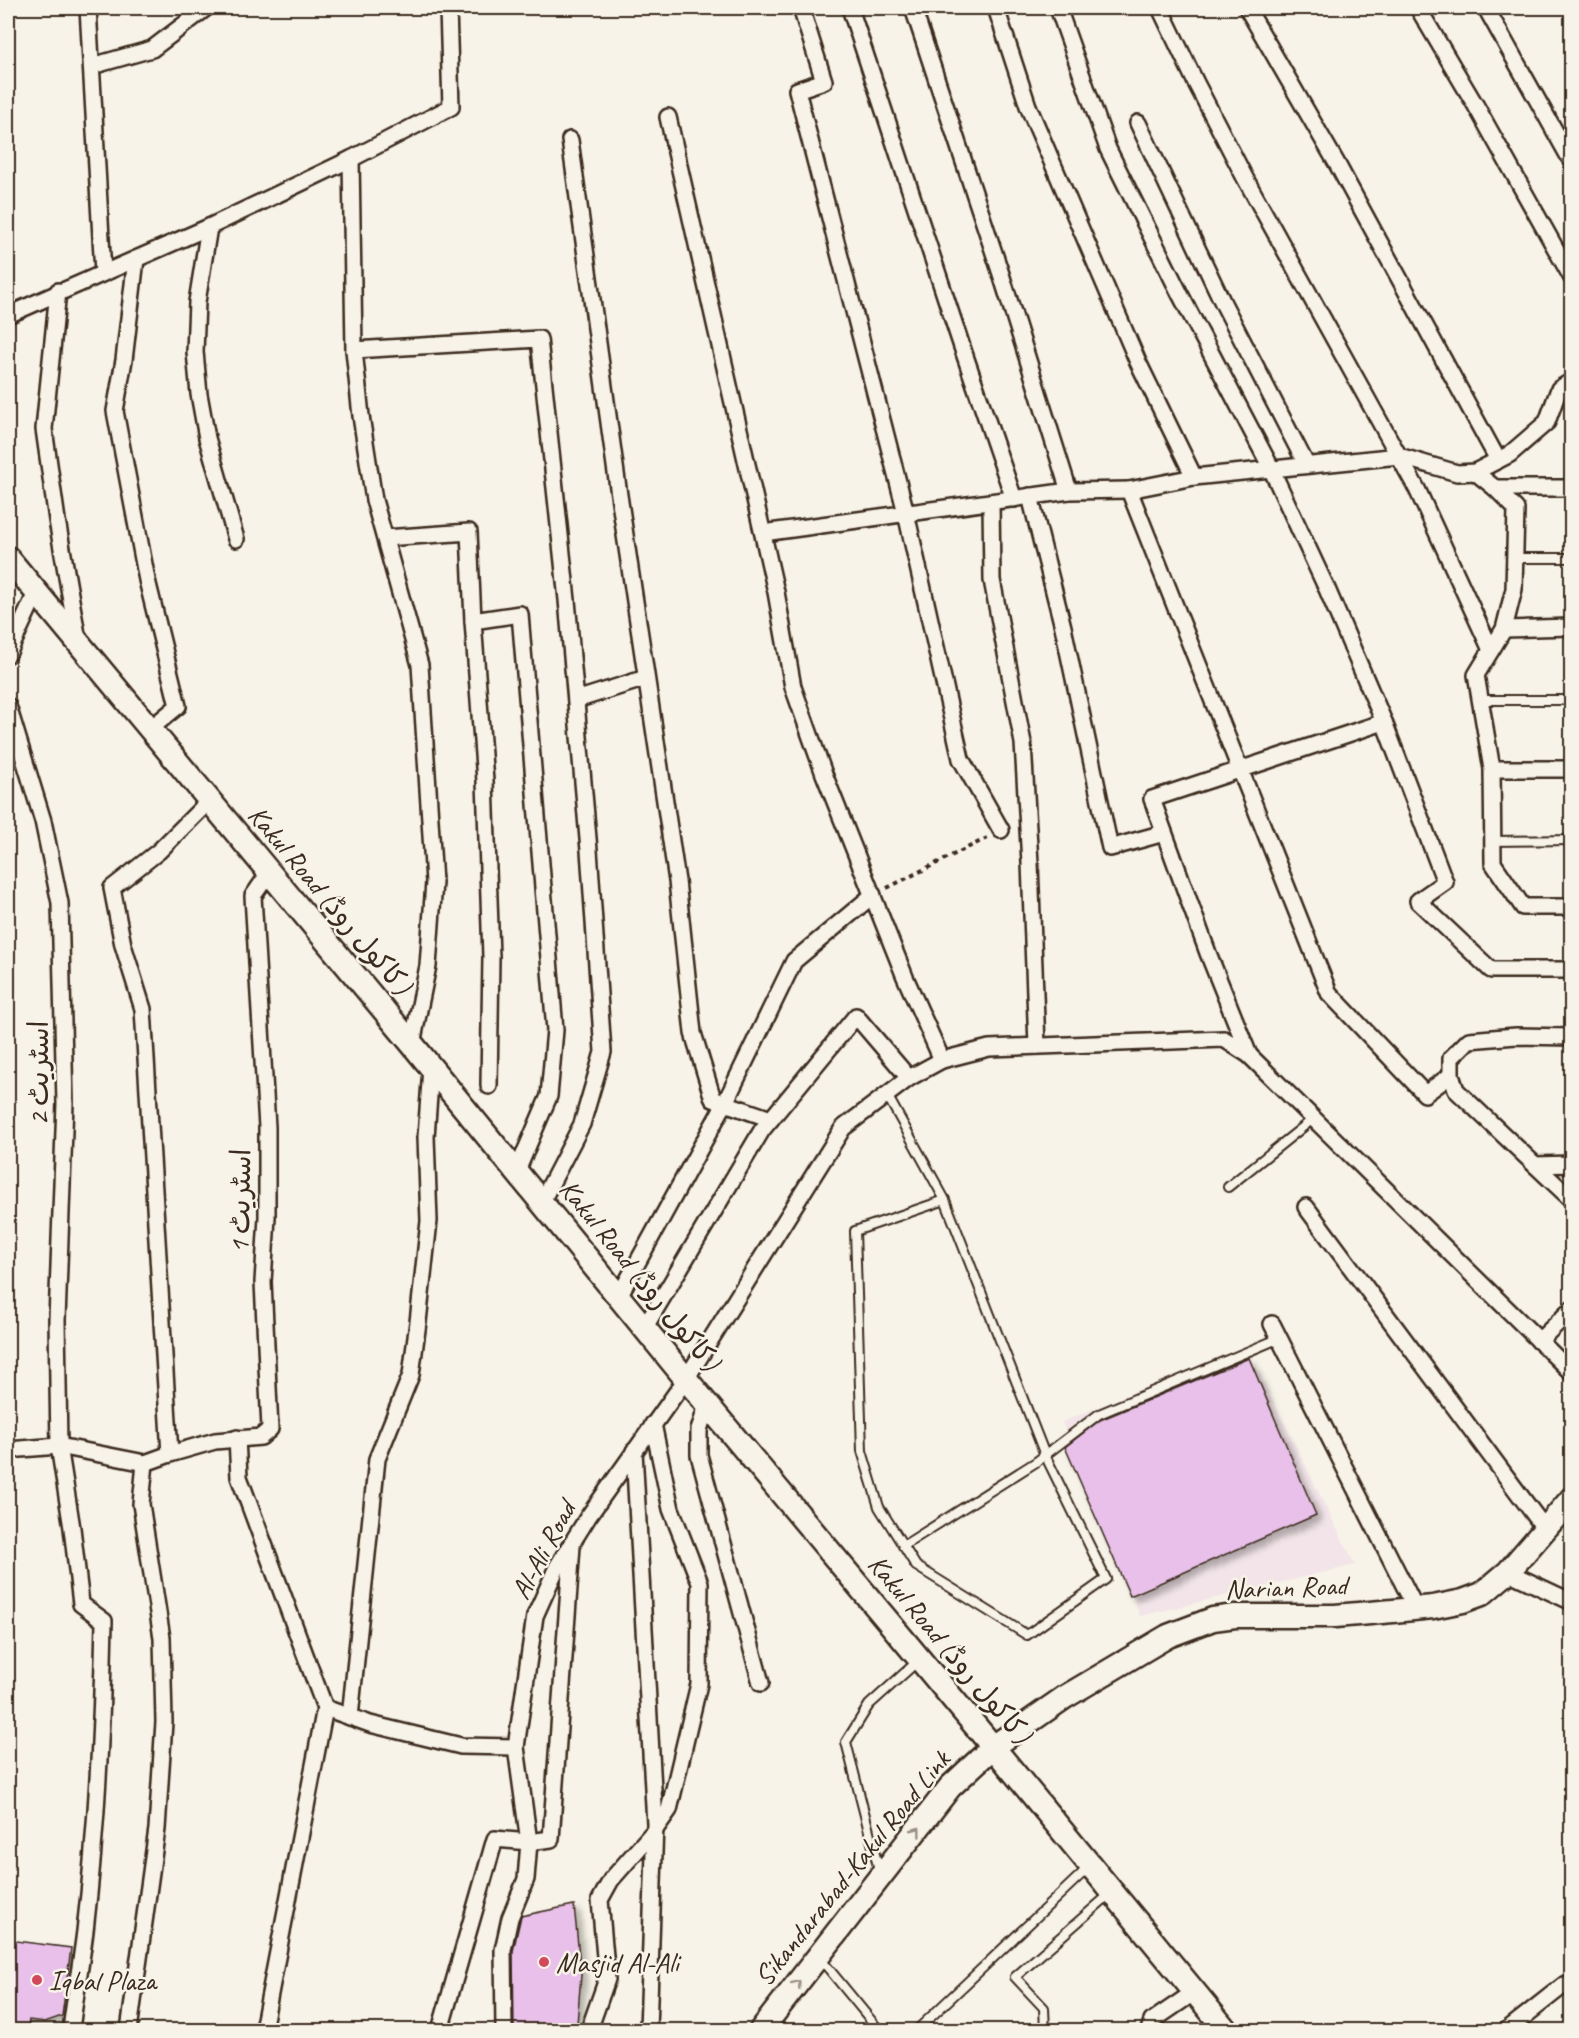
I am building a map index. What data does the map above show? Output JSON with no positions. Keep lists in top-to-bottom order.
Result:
{
  "streets": {
    "main road": ["Kakul Road (کاکول روڈ)", "Narian Road", "Sikandarabad-Kakul Road Link"],
    "street": ["اسٹریٹ 2", "اسٹریٹ 1", "Al-Ali Road"]
  },
  "crossings": [
    ["Kakul Road (کاکول روڈ)", "اسٹریٹ 1"],
    ["Kakul Road (کاکول روڈ)", "Al-Ali Road"],
    ["Kakul Road (کاکول روڈ)", "Narian Road"],
    ["Kakul Road (کاکول روڈ)", "Sikandarabad-Kakul Road Link"],
    ["Narian Road", "Sikandarabad-Kakul Road Link"]
  ],
  "one_way": ["Sikandarabad-Kakul Road Link"],
  "places": ["Masjid Al-Ali", "Iqbal Plaza"]
}
